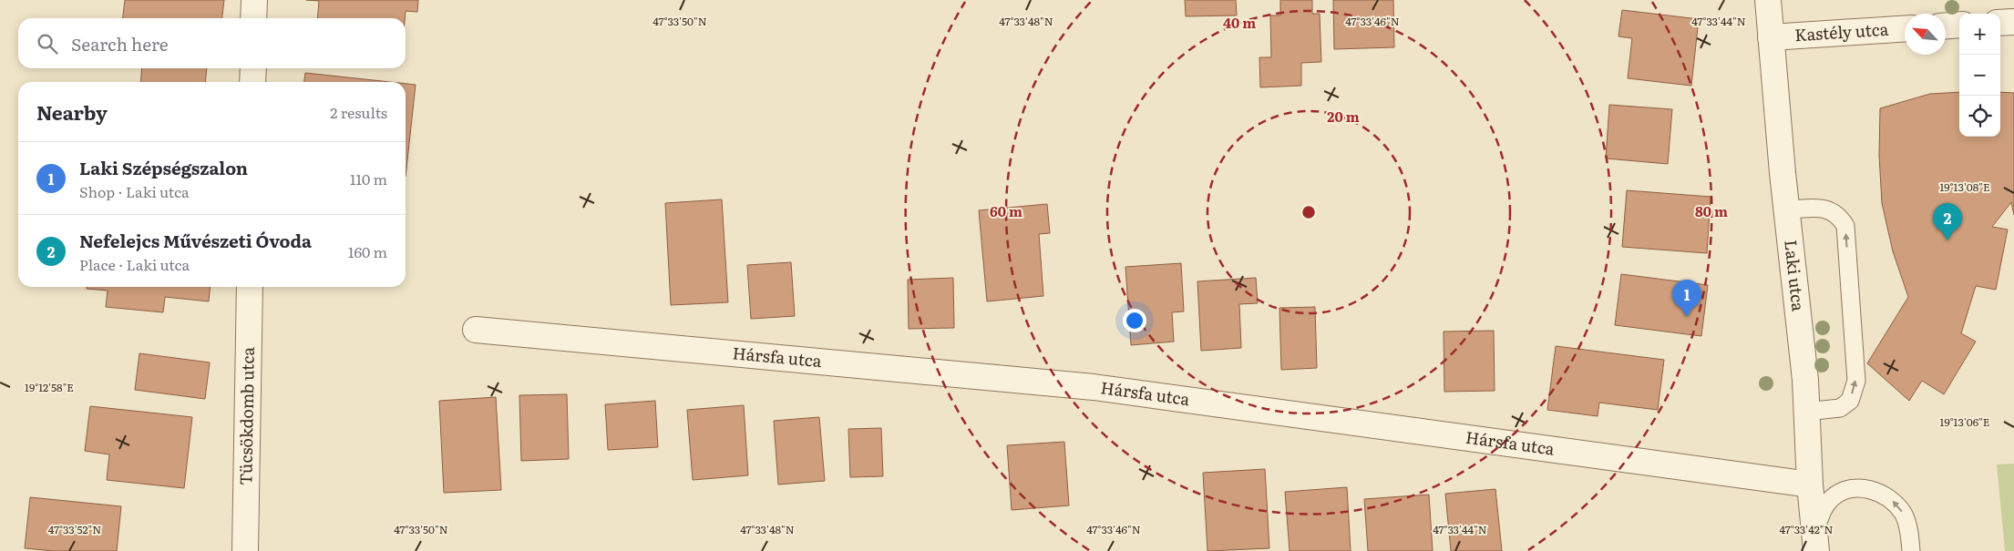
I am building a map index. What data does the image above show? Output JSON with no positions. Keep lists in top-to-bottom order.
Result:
{
  "streets": {
    "street": [
      "Kastély utca",
      "Laki utca",
      "Hársfa utca",
      "Tücsökdomb utca"
    ]
  },
  "crossings": [
    ["Kastély utca", "Laki utca"],
    ["Laki utca", "Hársfa utca"]
  ],
  "north": "top left",
  "page": {
    "map_buttons": ["+", "−"],
    "search": "Search here",
    "heading": ["Nearby", "2 results"],
    "list": [
      {
        "mark": "1",
        "name": "Laki Szépségszalon",
        "note": "Shop · Laki utca",
        "value": "110 m"
      },
      {
        "mark": "2",
        "name": "Nefelejcs Művészeti Óvoda",
        "note": "Place · Laki utca",
        "value": "160 m"
      }
    ],
    "pins": ["2", "1"]
  },
  "coordinates": [
    "47°33'50\"N",
    "47°33'48\"N",
    "47°33'46\"N",
    "47°33'44\"N",
    "19°13'08\"E",
    "19°12'58\"E",
    "19°13'06\"E",
    "47°33'52\"N",
    "47°33'42\"N"
  ],
  "rings": [
    "40 m",
    "20 m",
    "80 m",
    "60 m"
  ]
}
